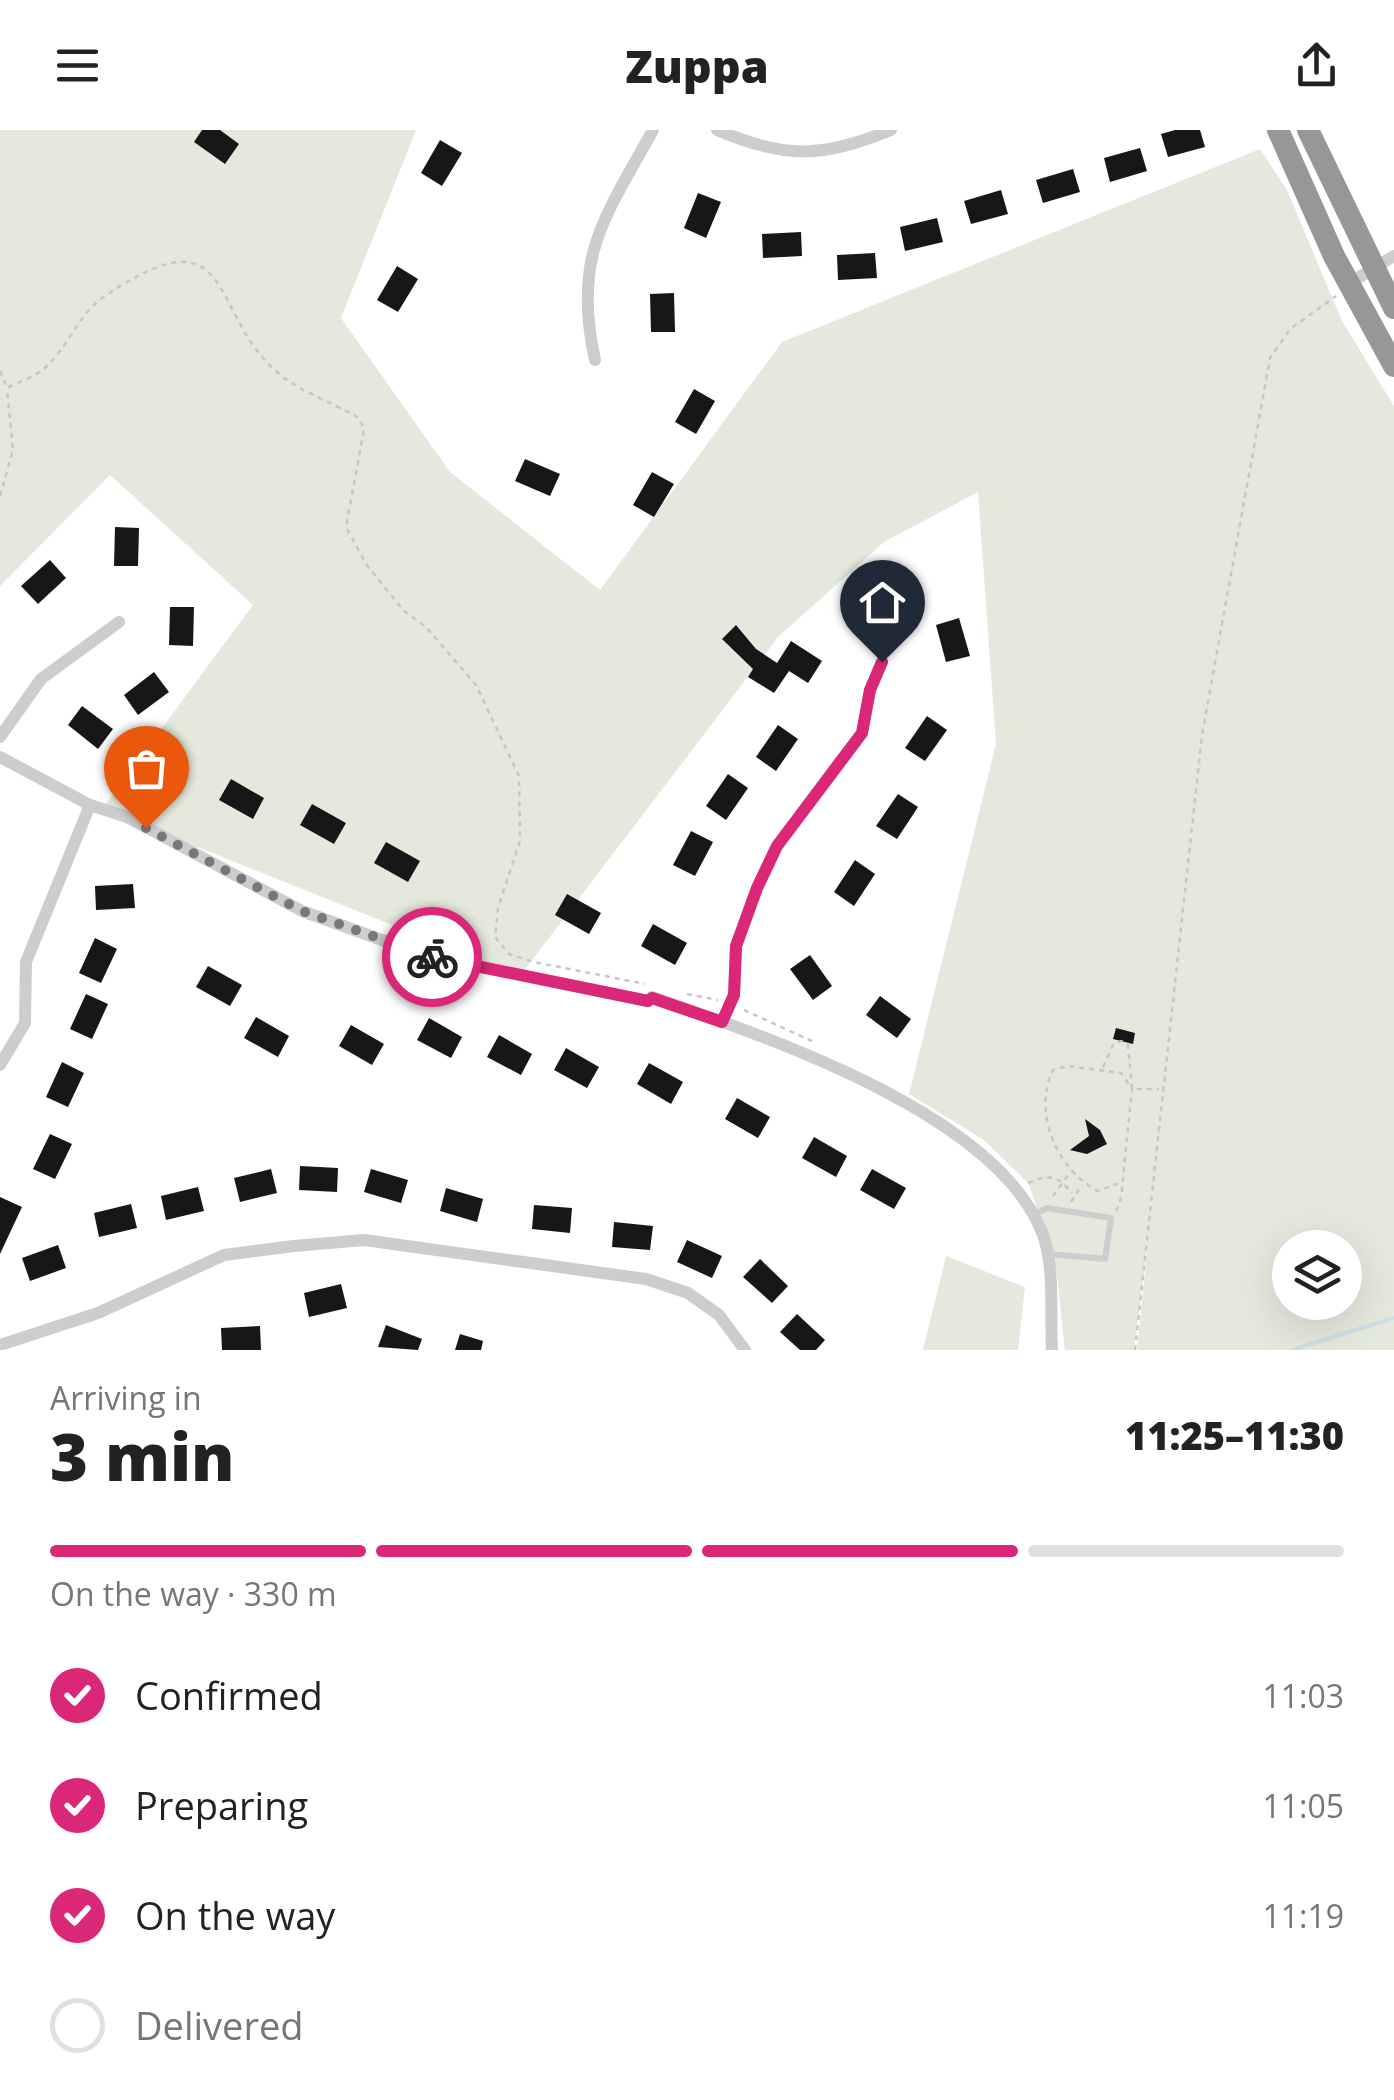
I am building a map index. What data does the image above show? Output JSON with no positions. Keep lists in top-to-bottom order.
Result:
{
  "page": {
    "header": "Zuppa",
    "heading": ["3 min", "Arriving in", "11:25–11:30"],
    "bar": "On the way · 330 m",
    "list": [
      ["Confirmed", "11:03"],
      ["Preparing", "11:05"],
      ["On the way", "11:19"],
      "Delivered"
    ]
  }
}
